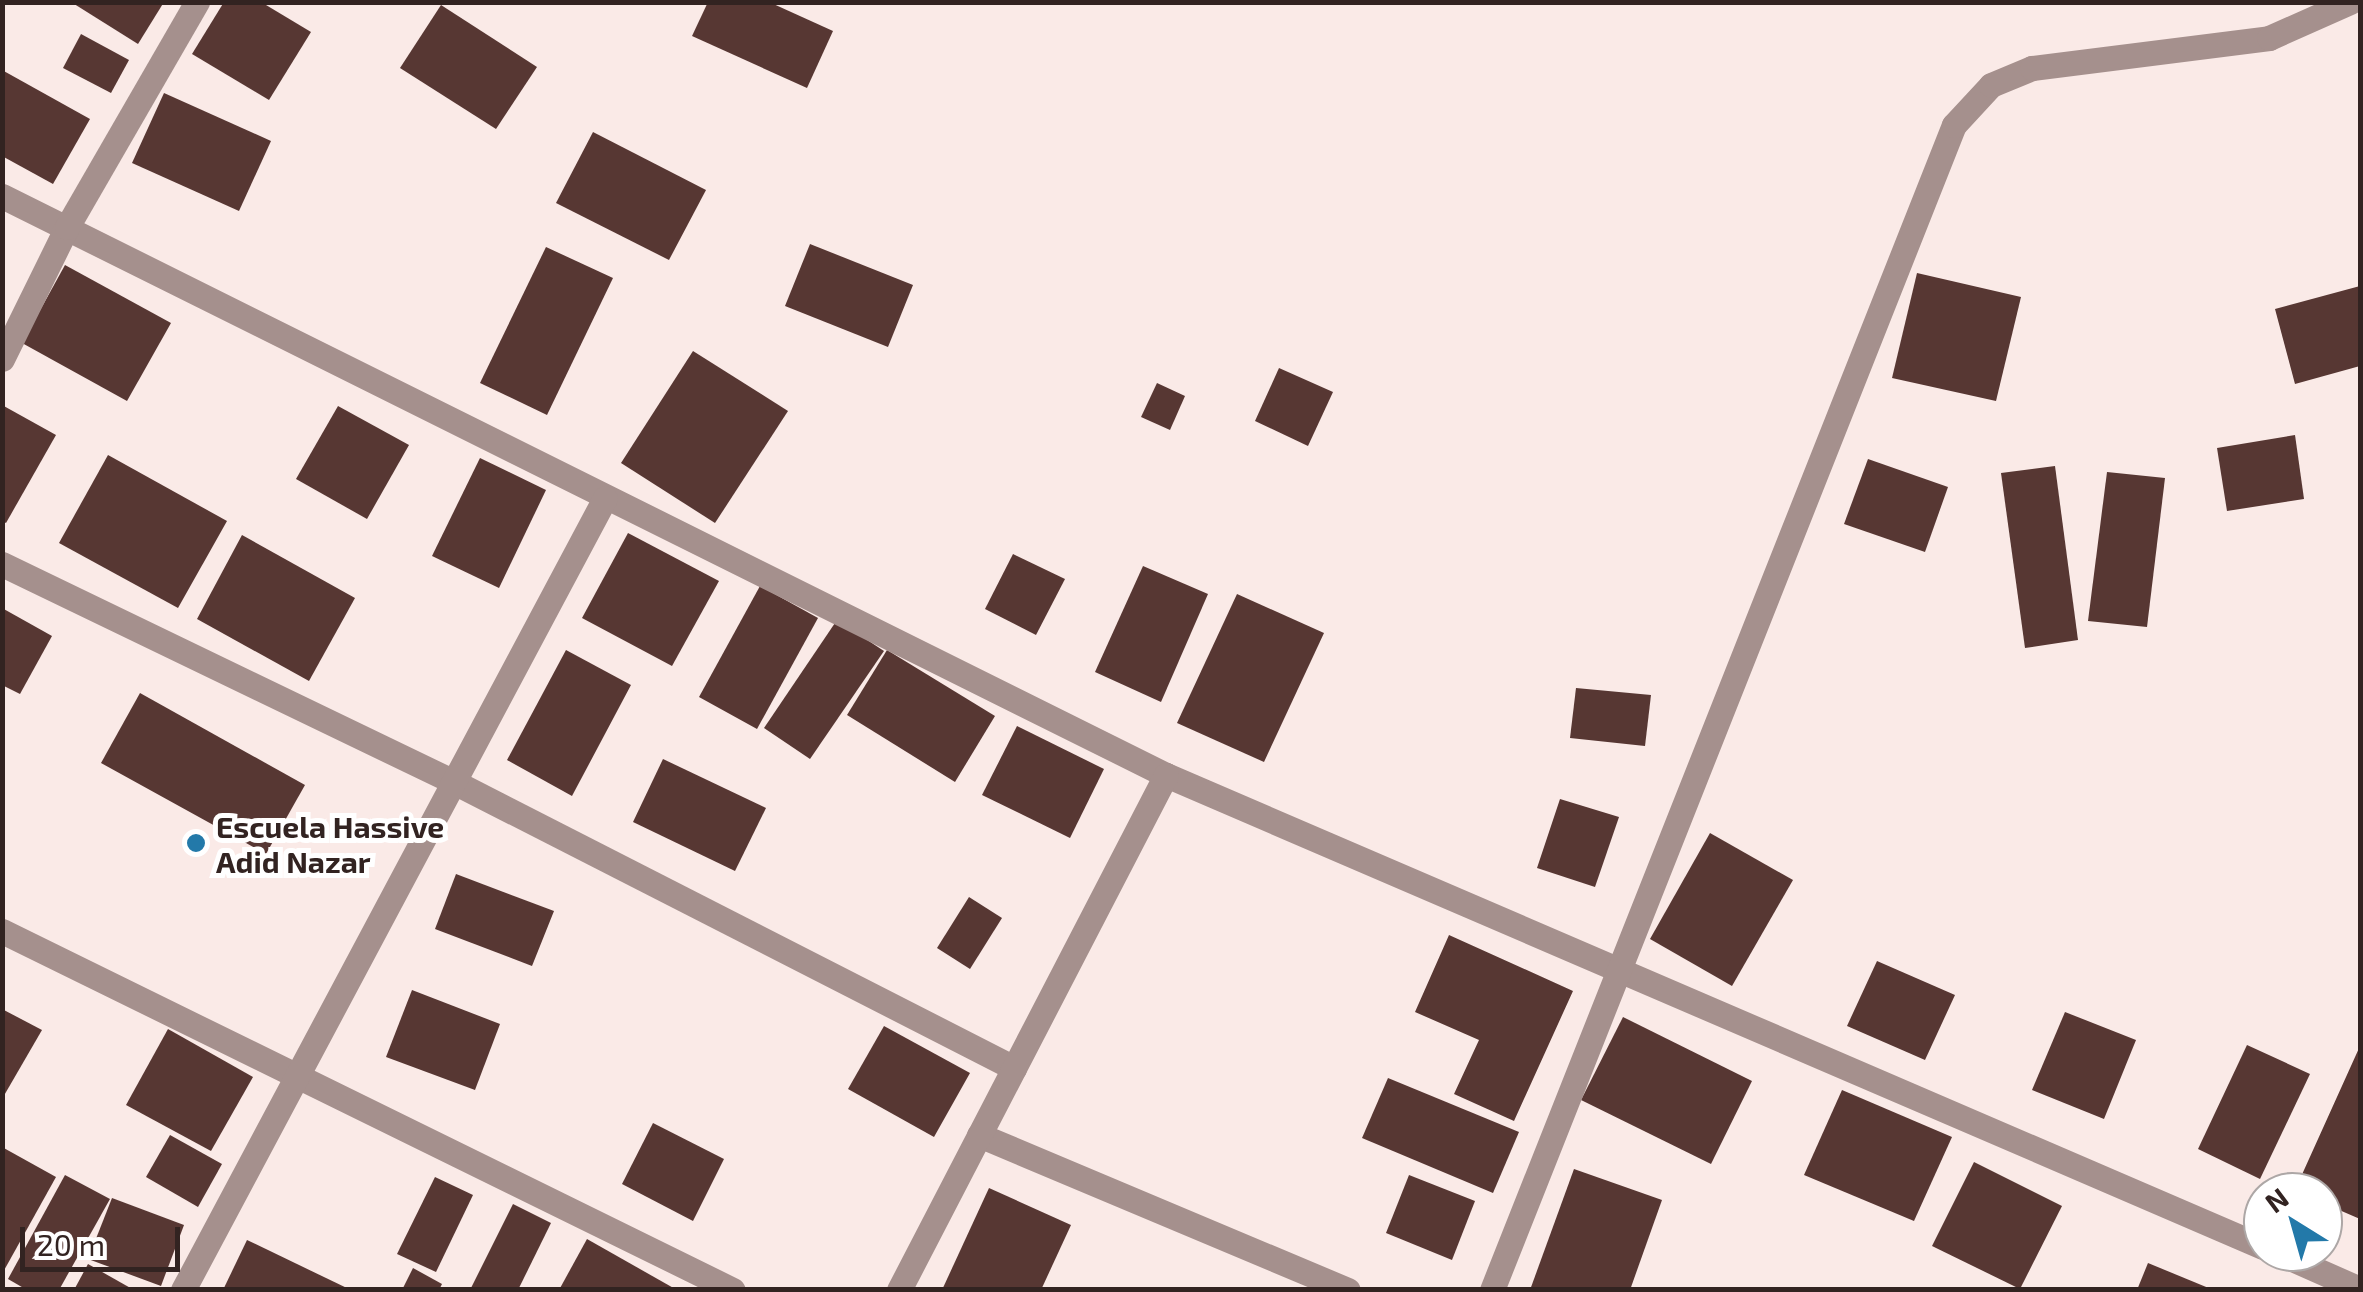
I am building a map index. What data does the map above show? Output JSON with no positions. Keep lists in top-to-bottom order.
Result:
{
  "places": ["Escuela Hassive Adid Nazar"],
  "scale_bar": "20 m",
  "north": "top left"
}
